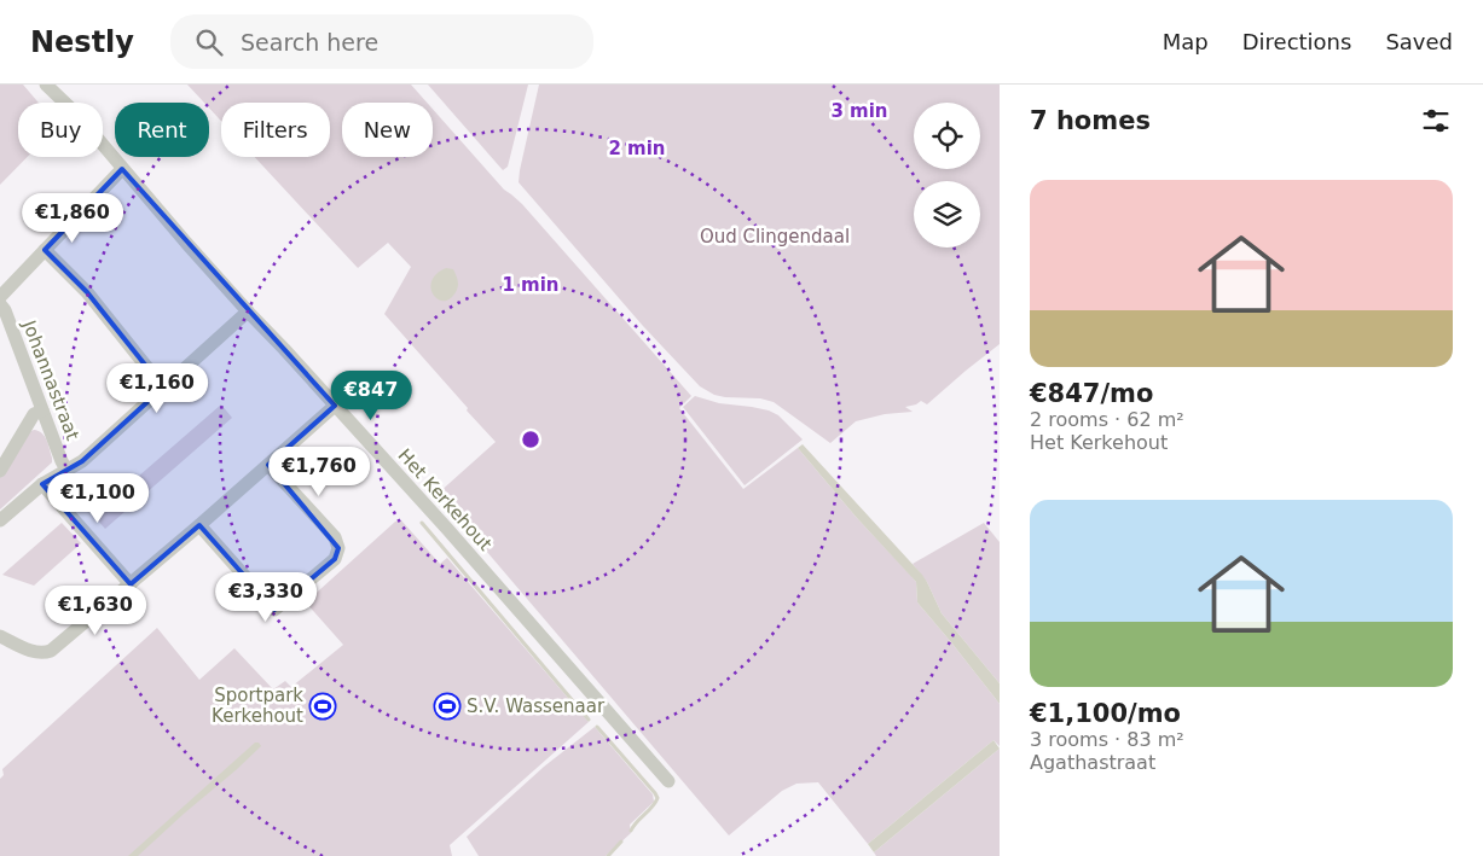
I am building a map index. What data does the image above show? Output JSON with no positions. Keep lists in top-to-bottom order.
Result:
{
  "streets": {
    "street": ["Johannastraat", "Het Kerkehout"]
  },
  "parks": ["Oud Clingendaal"],
  "places": {
    "sports": ["Sportpark Kerkehout", "S.V. Wassenaar"]
  },
  "page": {
    "header": "Nestly",
    "search": "Search here",
    "nav": ["Map", "Directions", "Saved"],
    "heading": "7 homes",
    "chip": [
      "Buy",
      "Rent",
      "Filters",
      "New"
    ],
    "list": [
      {
        "name": "€847/mo",
        "note": "2 rooms · 62 m² · Het Kerkehout"
      },
      {
        "name": "€1,100/mo",
        "note": "3 rooms · 83 m² · Agathastraat"
      }
    ],
    "price": [
      "€1,860",
      "€1,160",
      "€847",
      "€1,760",
      "€1,100",
      "€3,330",
      "€1,630"
    ]
  },
  "rings": ["3 min", "2 min", "1 min"]
}
